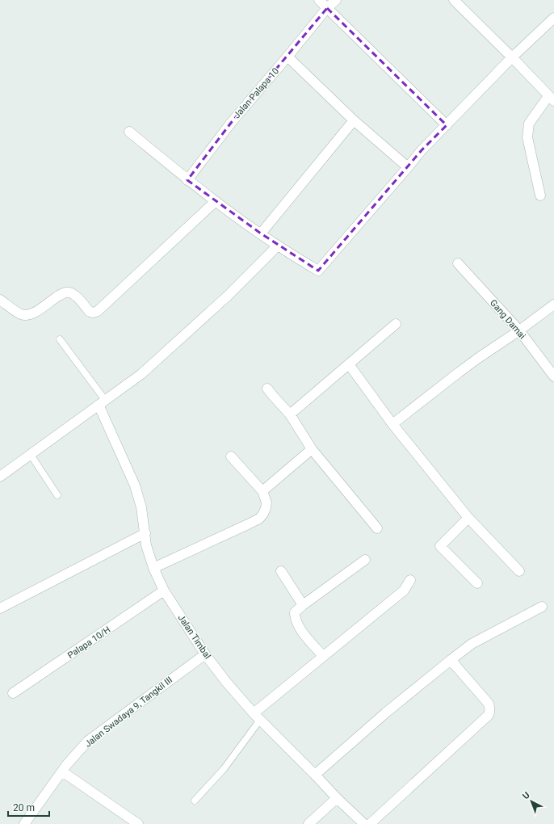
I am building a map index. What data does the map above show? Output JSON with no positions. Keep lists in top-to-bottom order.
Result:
{
  "streets": {
    "street": [
      "Jalan Palapa 10",
      "Gang Damai",
      "Jalan Timbal",
      "Palapa 10/H",
      "Jalan Swadaya 9, Tangkil III"
    ]
  },
  "crossings": [
    ["Jalan Timbal", "Palapa 10/H"],
    ["Jalan Timbal", "Jalan Swadaya 9, Tangkil III"]
  ],
  "scale_bar": "20 m",
  "north": "top left"
}
